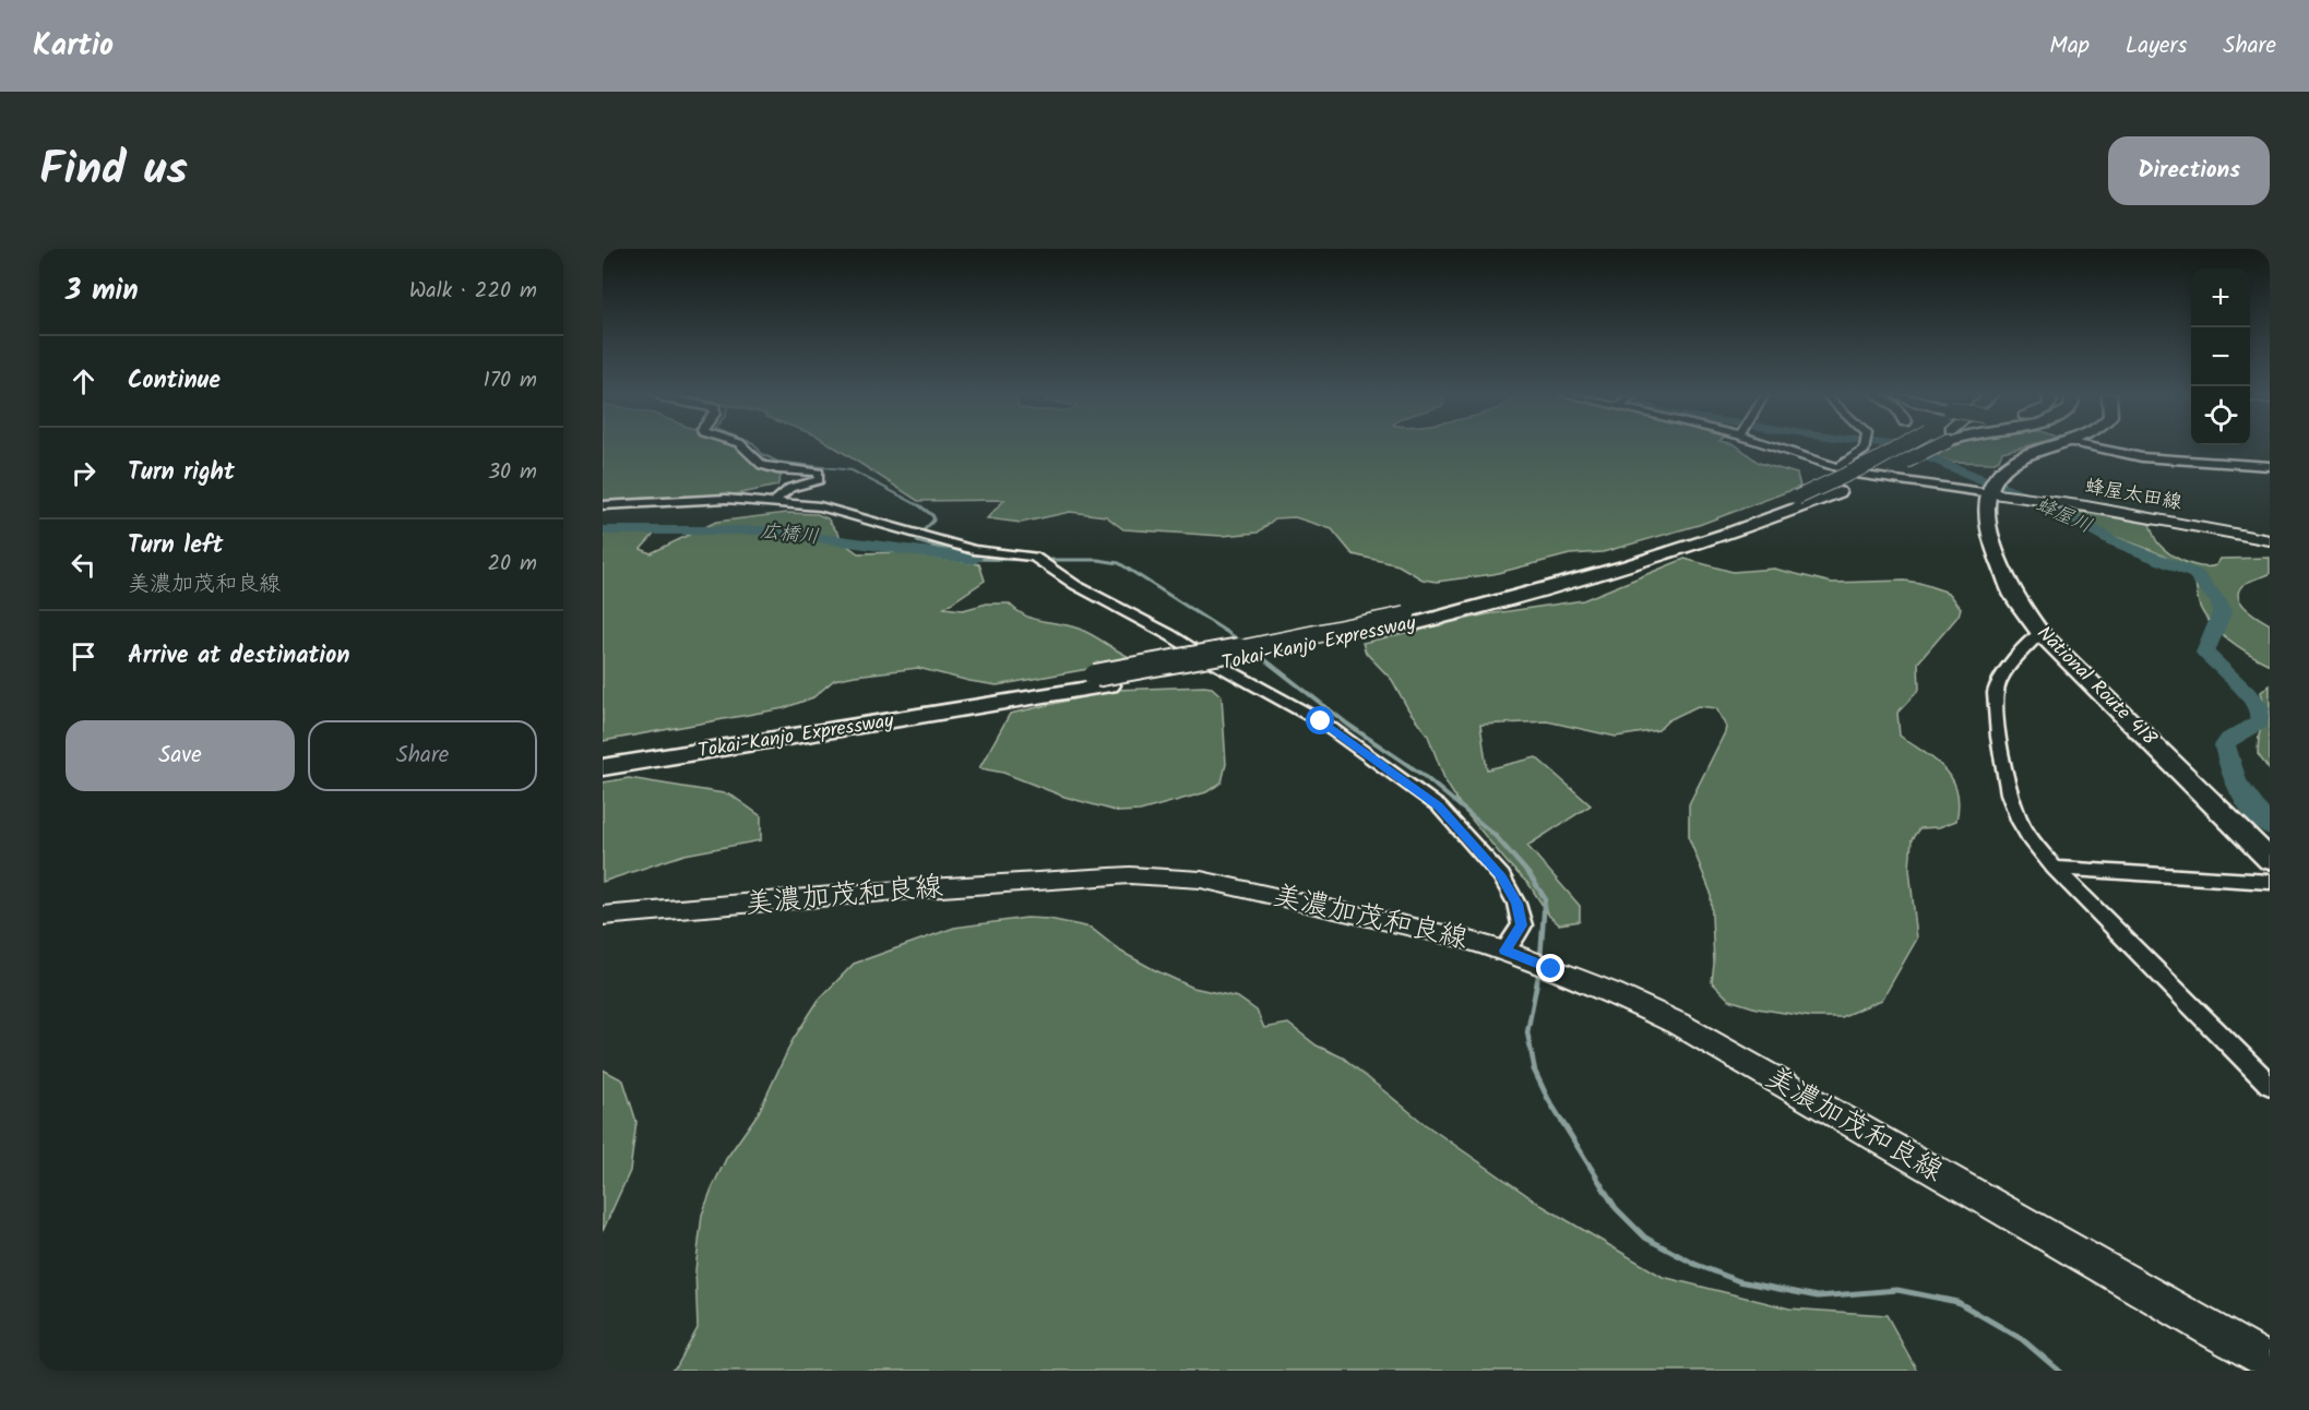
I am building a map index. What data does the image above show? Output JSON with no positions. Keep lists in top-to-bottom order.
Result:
{
  "streets": {
    "highway": ["Tokai-Kanjo Expressway", "National Route 418"],
    "main road": ["蜂屋太田線", "美濃加茂和良線"]
  },
  "crossings": [
    ["蜂屋太田線", "National Route 418"]
  ],
  "water": ["蜂屋川", "広橋川"],
  "page": {
    "header": "Kartio",
    "nav": ["Map", "Layers", "Share"],
    "title": "Find us",
    "buttons": [
      "Directions",
      ["Save", "Share"]
    ],
    "heading": ["3 min", "Walk · 220 m"],
    "map_buttons": ["+", "−"],
    "list": [
      ["Continue", "170 m"],
      ["Turn right", "30 m"],
      ["Turn left", "美濃加茂和良線", "20 m"],
      "Arrive at destination"
    ]
  }
}
